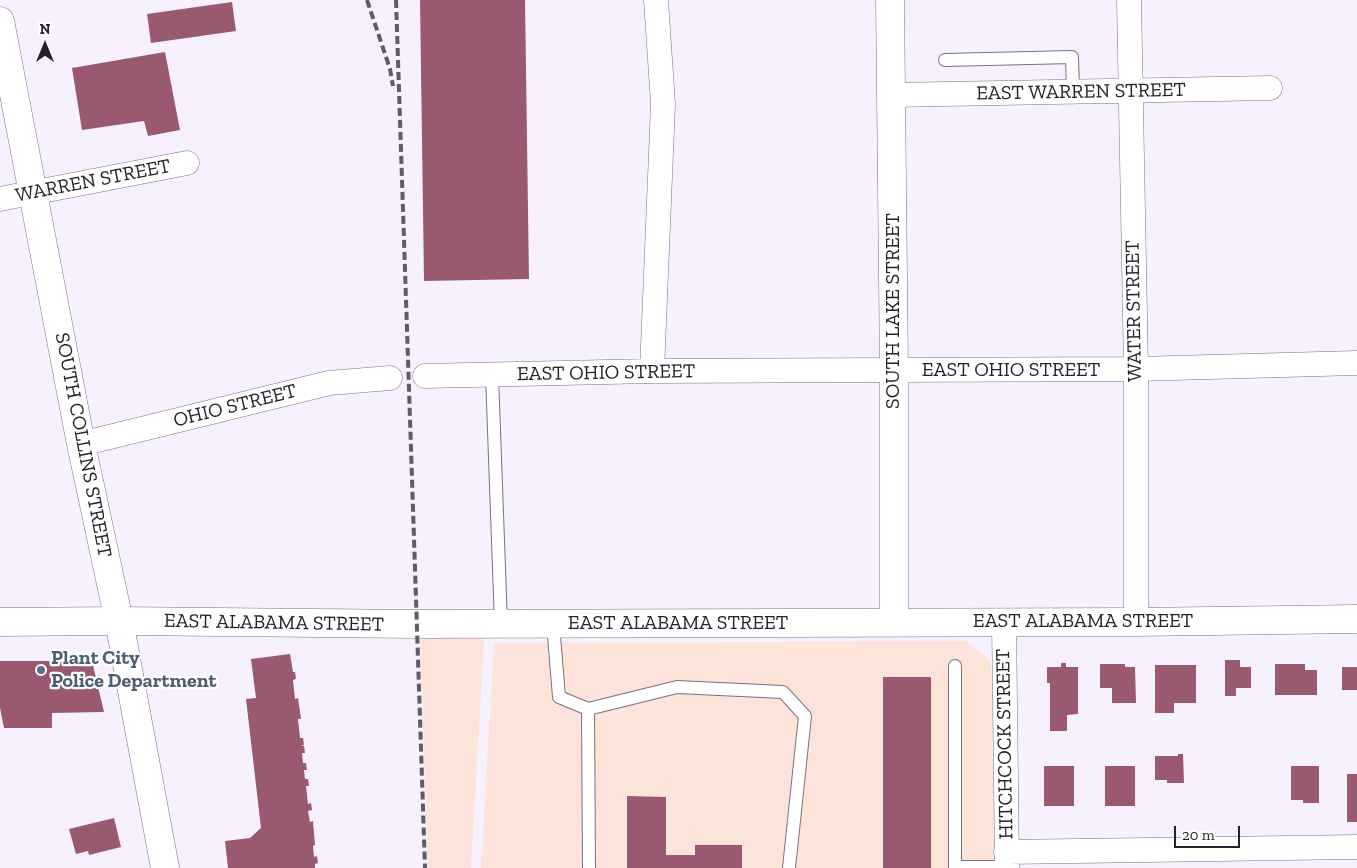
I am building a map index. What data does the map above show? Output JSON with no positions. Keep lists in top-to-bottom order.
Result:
{
  "streets": {
    "street": [
      "EAST WARREN STREET",
      "WARREN STREET",
      "SOUTH LAKE STREET",
      "WATER STREET",
      "EAST OHIO STREET",
      "OHIO STREET",
      "SOUTH COLLINS STREET",
      "EAST ALABAMA STREET",
      "HITCHCOCK STREET"
    ]
  },
  "crossings": [
    ["EAST WARREN STREET", "SOUTH LAKE STREET"],
    ["EAST WARREN STREET", "WATER STREET"],
    ["WARREN STREET", "SOUTH COLLINS STREET"],
    ["SOUTH LAKE STREET", "EAST OHIO STREET"],
    ["SOUTH LAKE STREET", "EAST ALABAMA STREET"],
    ["WATER STREET", "EAST OHIO STREET"],
    ["WATER STREET", "EAST ALABAMA STREET"],
    ["OHIO STREET", "SOUTH COLLINS STREET"],
    ["SOUTH COLLINS STREET", "EAST ALABAMA STREET"],
    ["EAST ALABAMA STREET", "HITCHCOCK STREET"]
  ],
  "places": ["Plant City Police Department"],
  "scale_bar": "20 m",
  "north": "top"
}
